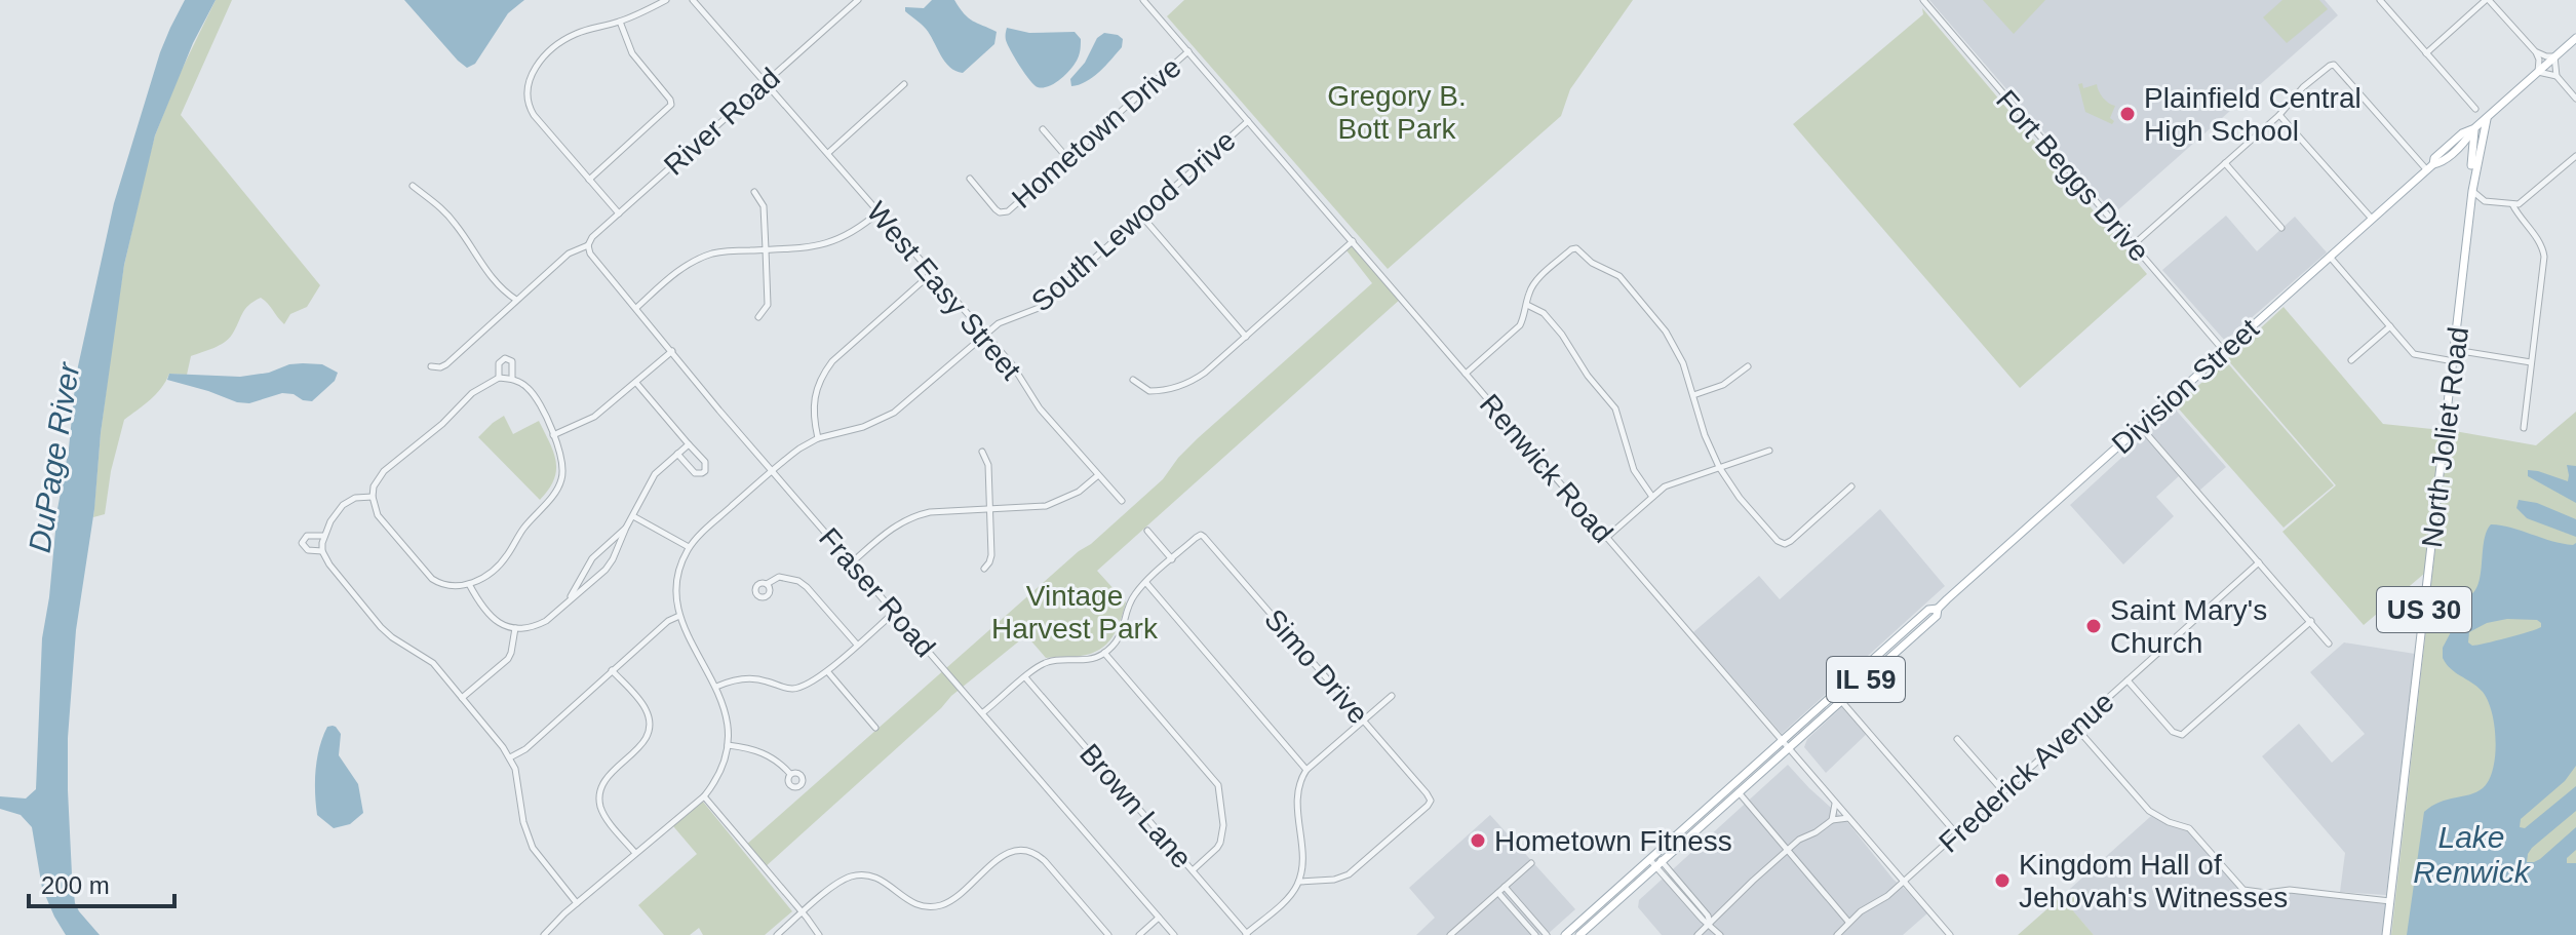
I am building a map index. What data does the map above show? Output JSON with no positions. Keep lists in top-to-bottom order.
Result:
{
  "streets": {
    "main road": [
      "Division Street",
      "North Joliet Road",
      "US 30",
      "IL 59"
    ],
    "street": [
      "River Road",
      "Hometown Drive",
      "Fort Beggs Drive",
      "South Lewood Drive",
      "West Easy Street",
      "Renwick Road",
      "Fraser Road",
      "Simo Drive",
      "Frederick Avenue",
      "Brown Lane"
    ]
  },
  "crossings": [
    ["River Road", "West Easy Street"],
    ["River Road", "Fraser Road"],
    ["Hometown Drive", "Renwick Road"],
    ["Fort Beggs Drive", "Division Street"],
    ["South Lewood Drive", "West Easy Street"],
    ["South Lewood Drive", "Renwick Road"],
    ["South Lewood Drive", "Fraser Road"],
    ["Division Street", "North Joliet Road"],
    ["Division Street", "Renwick Road"],
    ["Division Street", "IL 59"],
    ["North Joliet Road", "US 30"],
    ["Renwick Road", "IL 59"],
    ["Renwick Road", "Frederick Avenue"]
  ],
  "water": ["DuPage River", "Lake Renwick"],
  "parks": ["Gregory B. Bott Park", "Vintage Harvest Park"],
  "places": [
    "Plainfield Central High School",
    "Saint Mary's Church",
    "Hometown Fitness",
    "Kingdom Hall of Jehovah's Witnesses"
  ],
  "scale_bar": "200 m"
}
